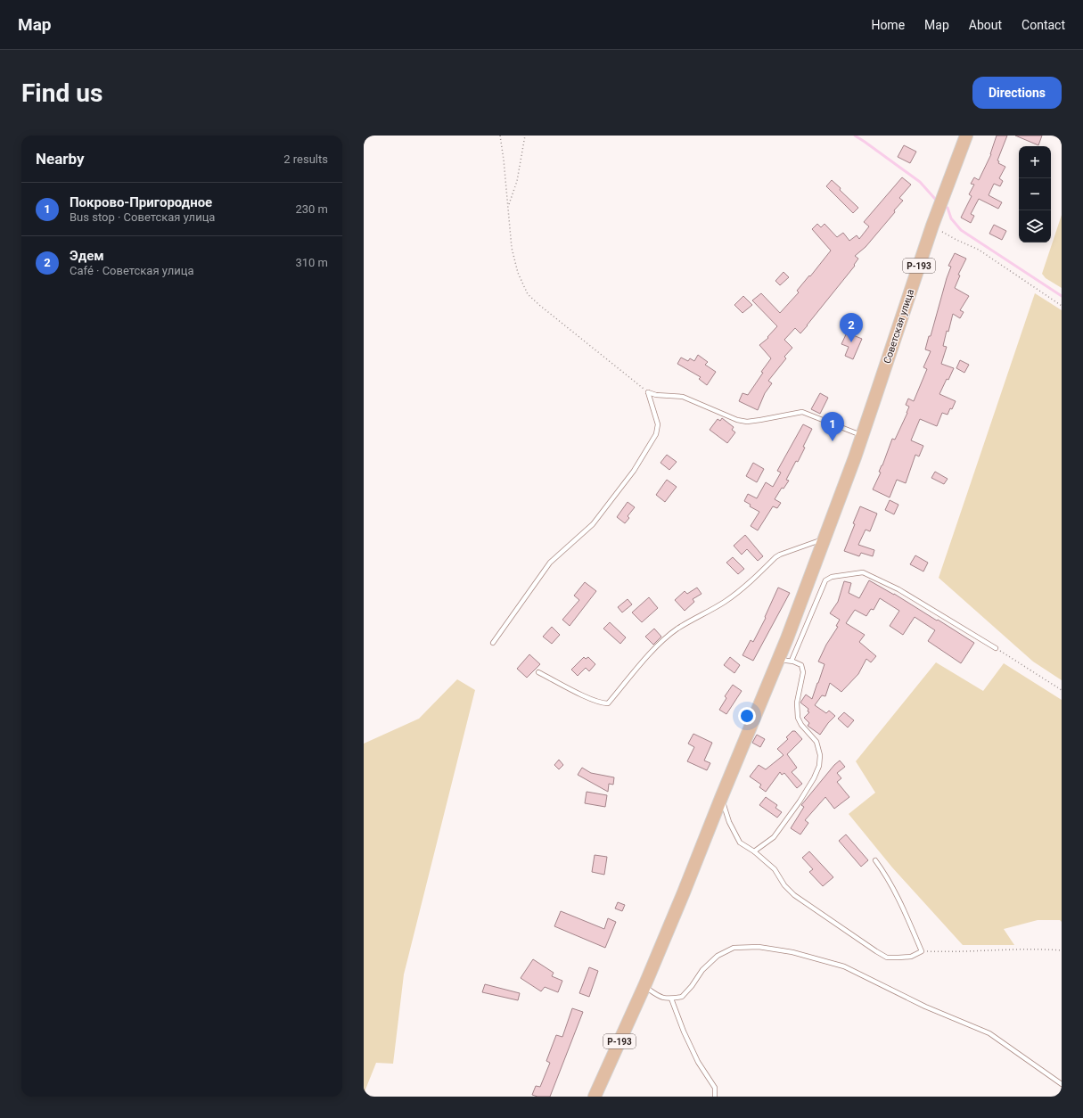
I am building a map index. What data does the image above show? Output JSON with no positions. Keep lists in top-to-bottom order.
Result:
{
  "streets": {
    "main road": ["Р-193", "Советская улица"]
  },
  "crossings": [
    ["Р-193", "Советская улица"]
  ],
  "page": {
    "header": "Map",
    "nav": [
      "Home",
      "Map",
      "About",
      "Contact"
    ],
    "buttons": "Directions",
    "title": "Find us",
    "heading": ["Nearby", "2 results"],
    "map_buttons": ["+", "−"],
    "list": [
      {
        "mark": "1",
        "name": "Покрово-Пригородное",
        "note": "Bus stop · Советская улица",
        "value": "230 m"
      },
      {
        "mark": "2",
        "name": "Эдем",
        "note": "Café · Советская улица",
        "value": "310 m"
      }
    ],
    "pins": ["2", "1"]
  }
}
